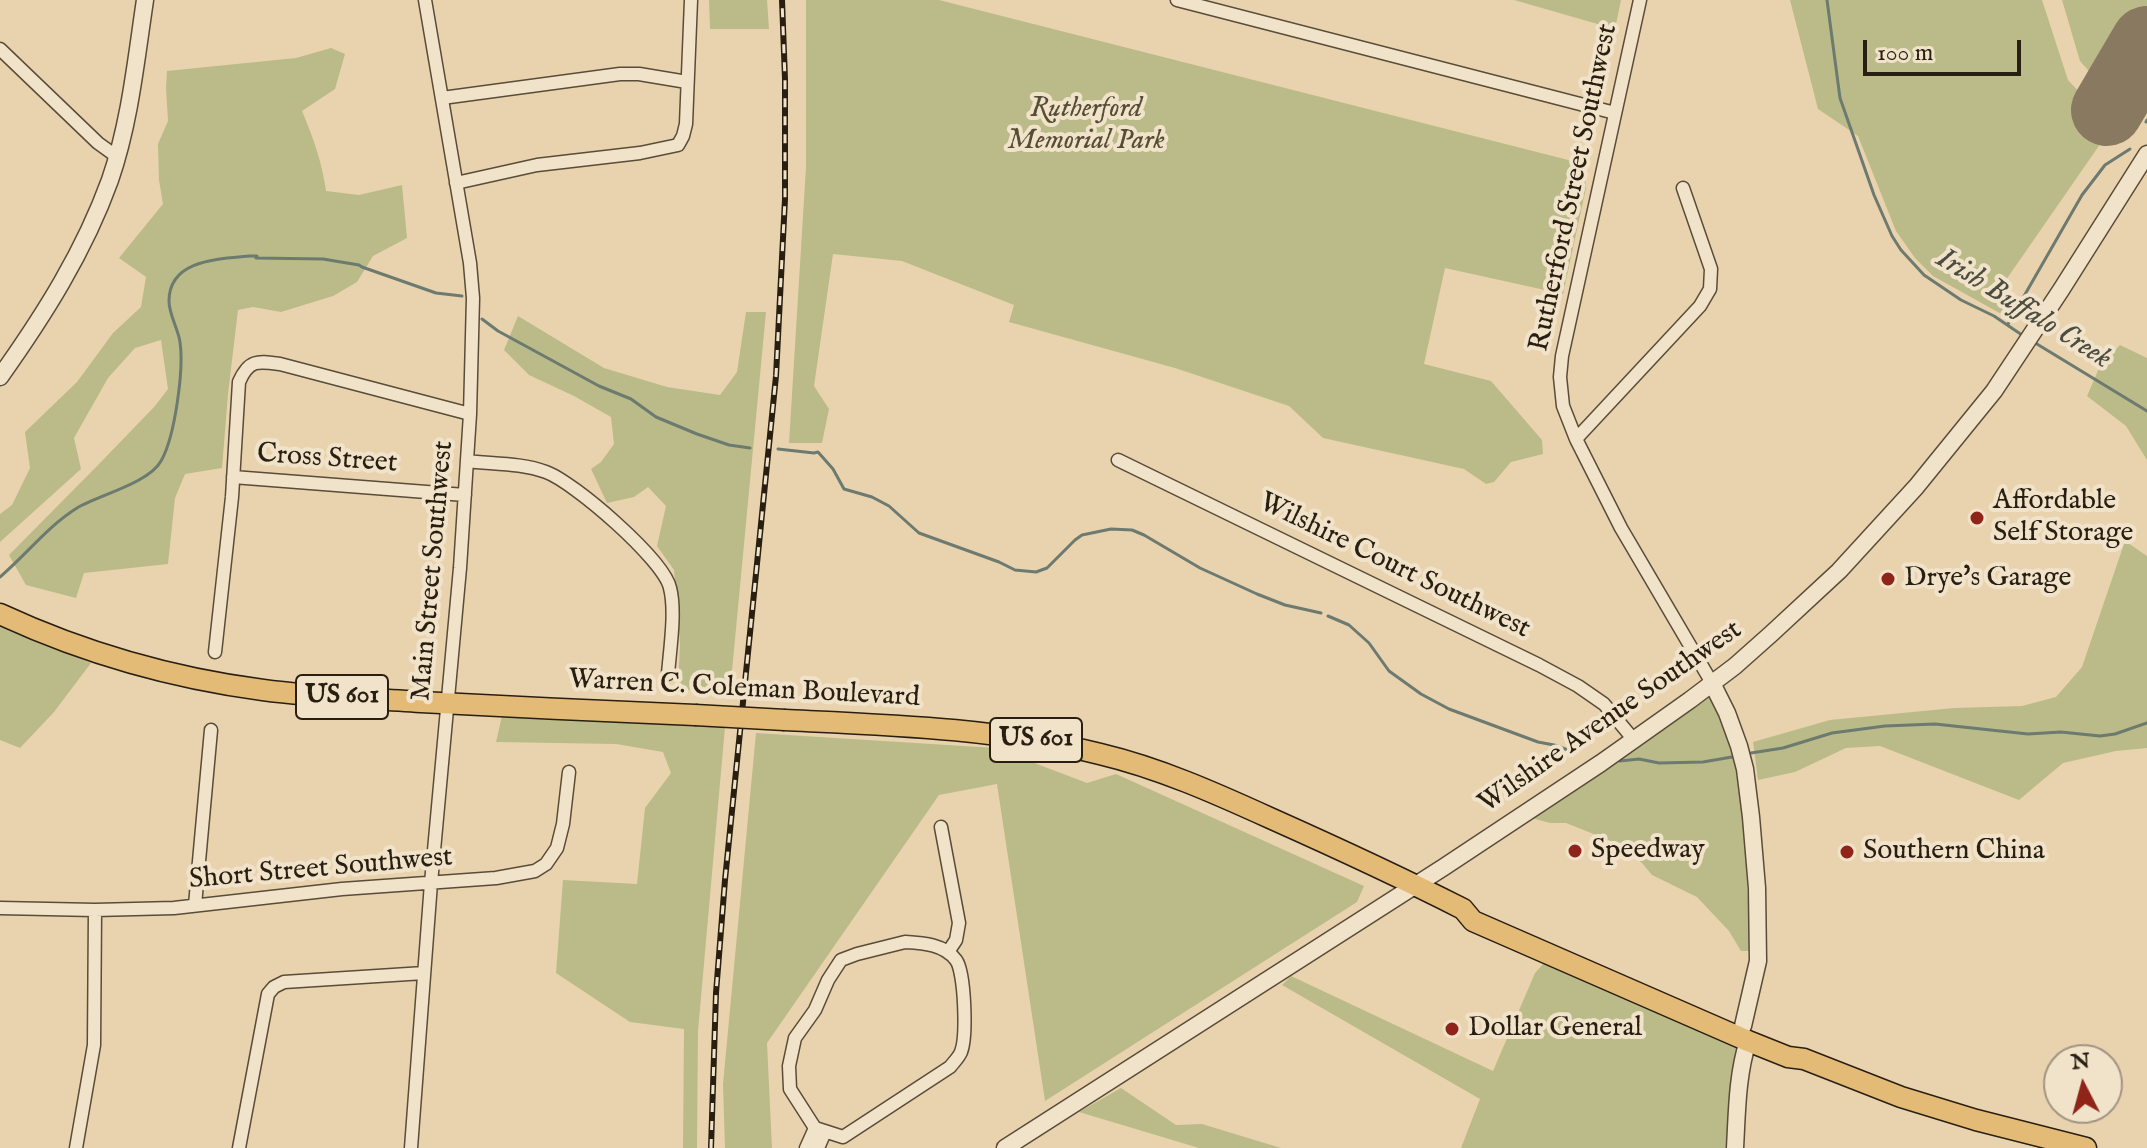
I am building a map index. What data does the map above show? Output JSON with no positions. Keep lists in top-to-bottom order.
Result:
{
  "streets": {
    "highway": ["Warren C. Coleman Boulevard", "US 601"],
    "street": [
      "Rutherford Street Southwest",
      "Cross Street",
      "Wilshire Court Southwest",
      "Main Street Southwest",
      "Wilshire Avenue Southwest",
      "Short Street Southwest"
    ]
  },
  "crossings": [
    ["Rutherford Street Southwest", "Wilshire Avenue Southwest"],
    ["Cross Street", "Main Street Southwest"],
    ["Wilshire Court Southwest", "Wilshire Avenue Southwest"],
    ["Main Street Southwest", "Warren C. Coleman Boulevard"],
    ["Main Street Southwest", "Short Street Southwest"],
    ["Warren C. Coleman Boulevard", "Wilshire Avenue Southwest"]
  ],
  "water": ["Irish Buffalo Creek"],
  "parks": ["Rutherford Memorial Park"],
  "places": [
    "Affordable Self Storage",
    "Drye's Garage",
    "Speedway",
    "Southern China",
    "Dollar General"
  ],
  "scale_bar": "100 m",
  "north": "top"
}
